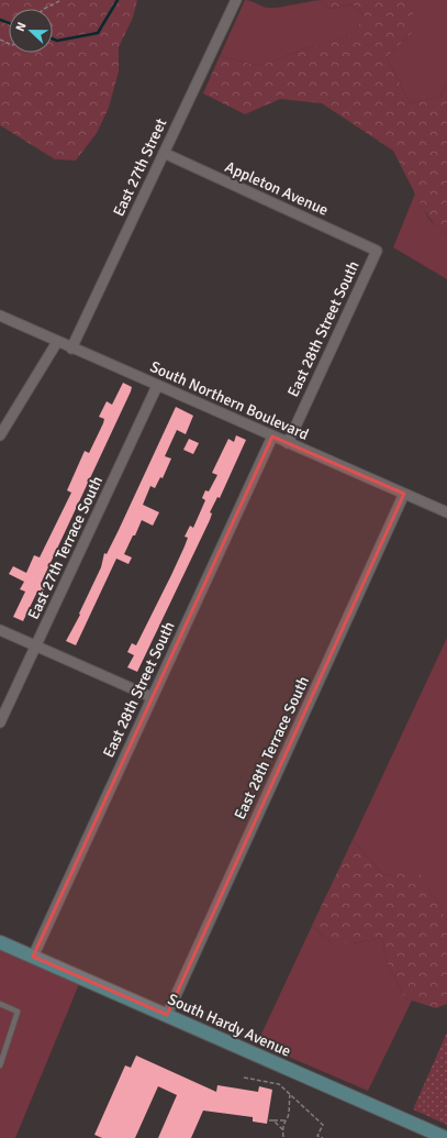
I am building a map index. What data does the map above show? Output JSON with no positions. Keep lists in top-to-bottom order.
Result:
{
  "streets": {
    "street": [
      "East 27th Street",
      "Appleton Avenue",
      "East 28th Street South",
      "South Northern Boulevard",
      "East 27th Terrace South",
      "East 28th Terrace South",
      "South Hardy Avenue"
    ]
  },
  "crossings": [
    ["East 27th Street", "Appleton Avenue"],
    ["East 27th Street", "South Northern Boulevard"],
    ["Appleton Avenue", "East 28th Street South"],
    ["East 28th Street South", "South Northern Boulevard"],
    ["East 28th Street South", "South Hardy Avenue"],
    ["South Northern Boulevard", "East 27th Terrace South"],
    ["South Northern Boulevard", "East 28th Terrace South"],
    ["East 28th Terrace South", "South Hardy Avenue"]
  ],
  "north": "left"
}
